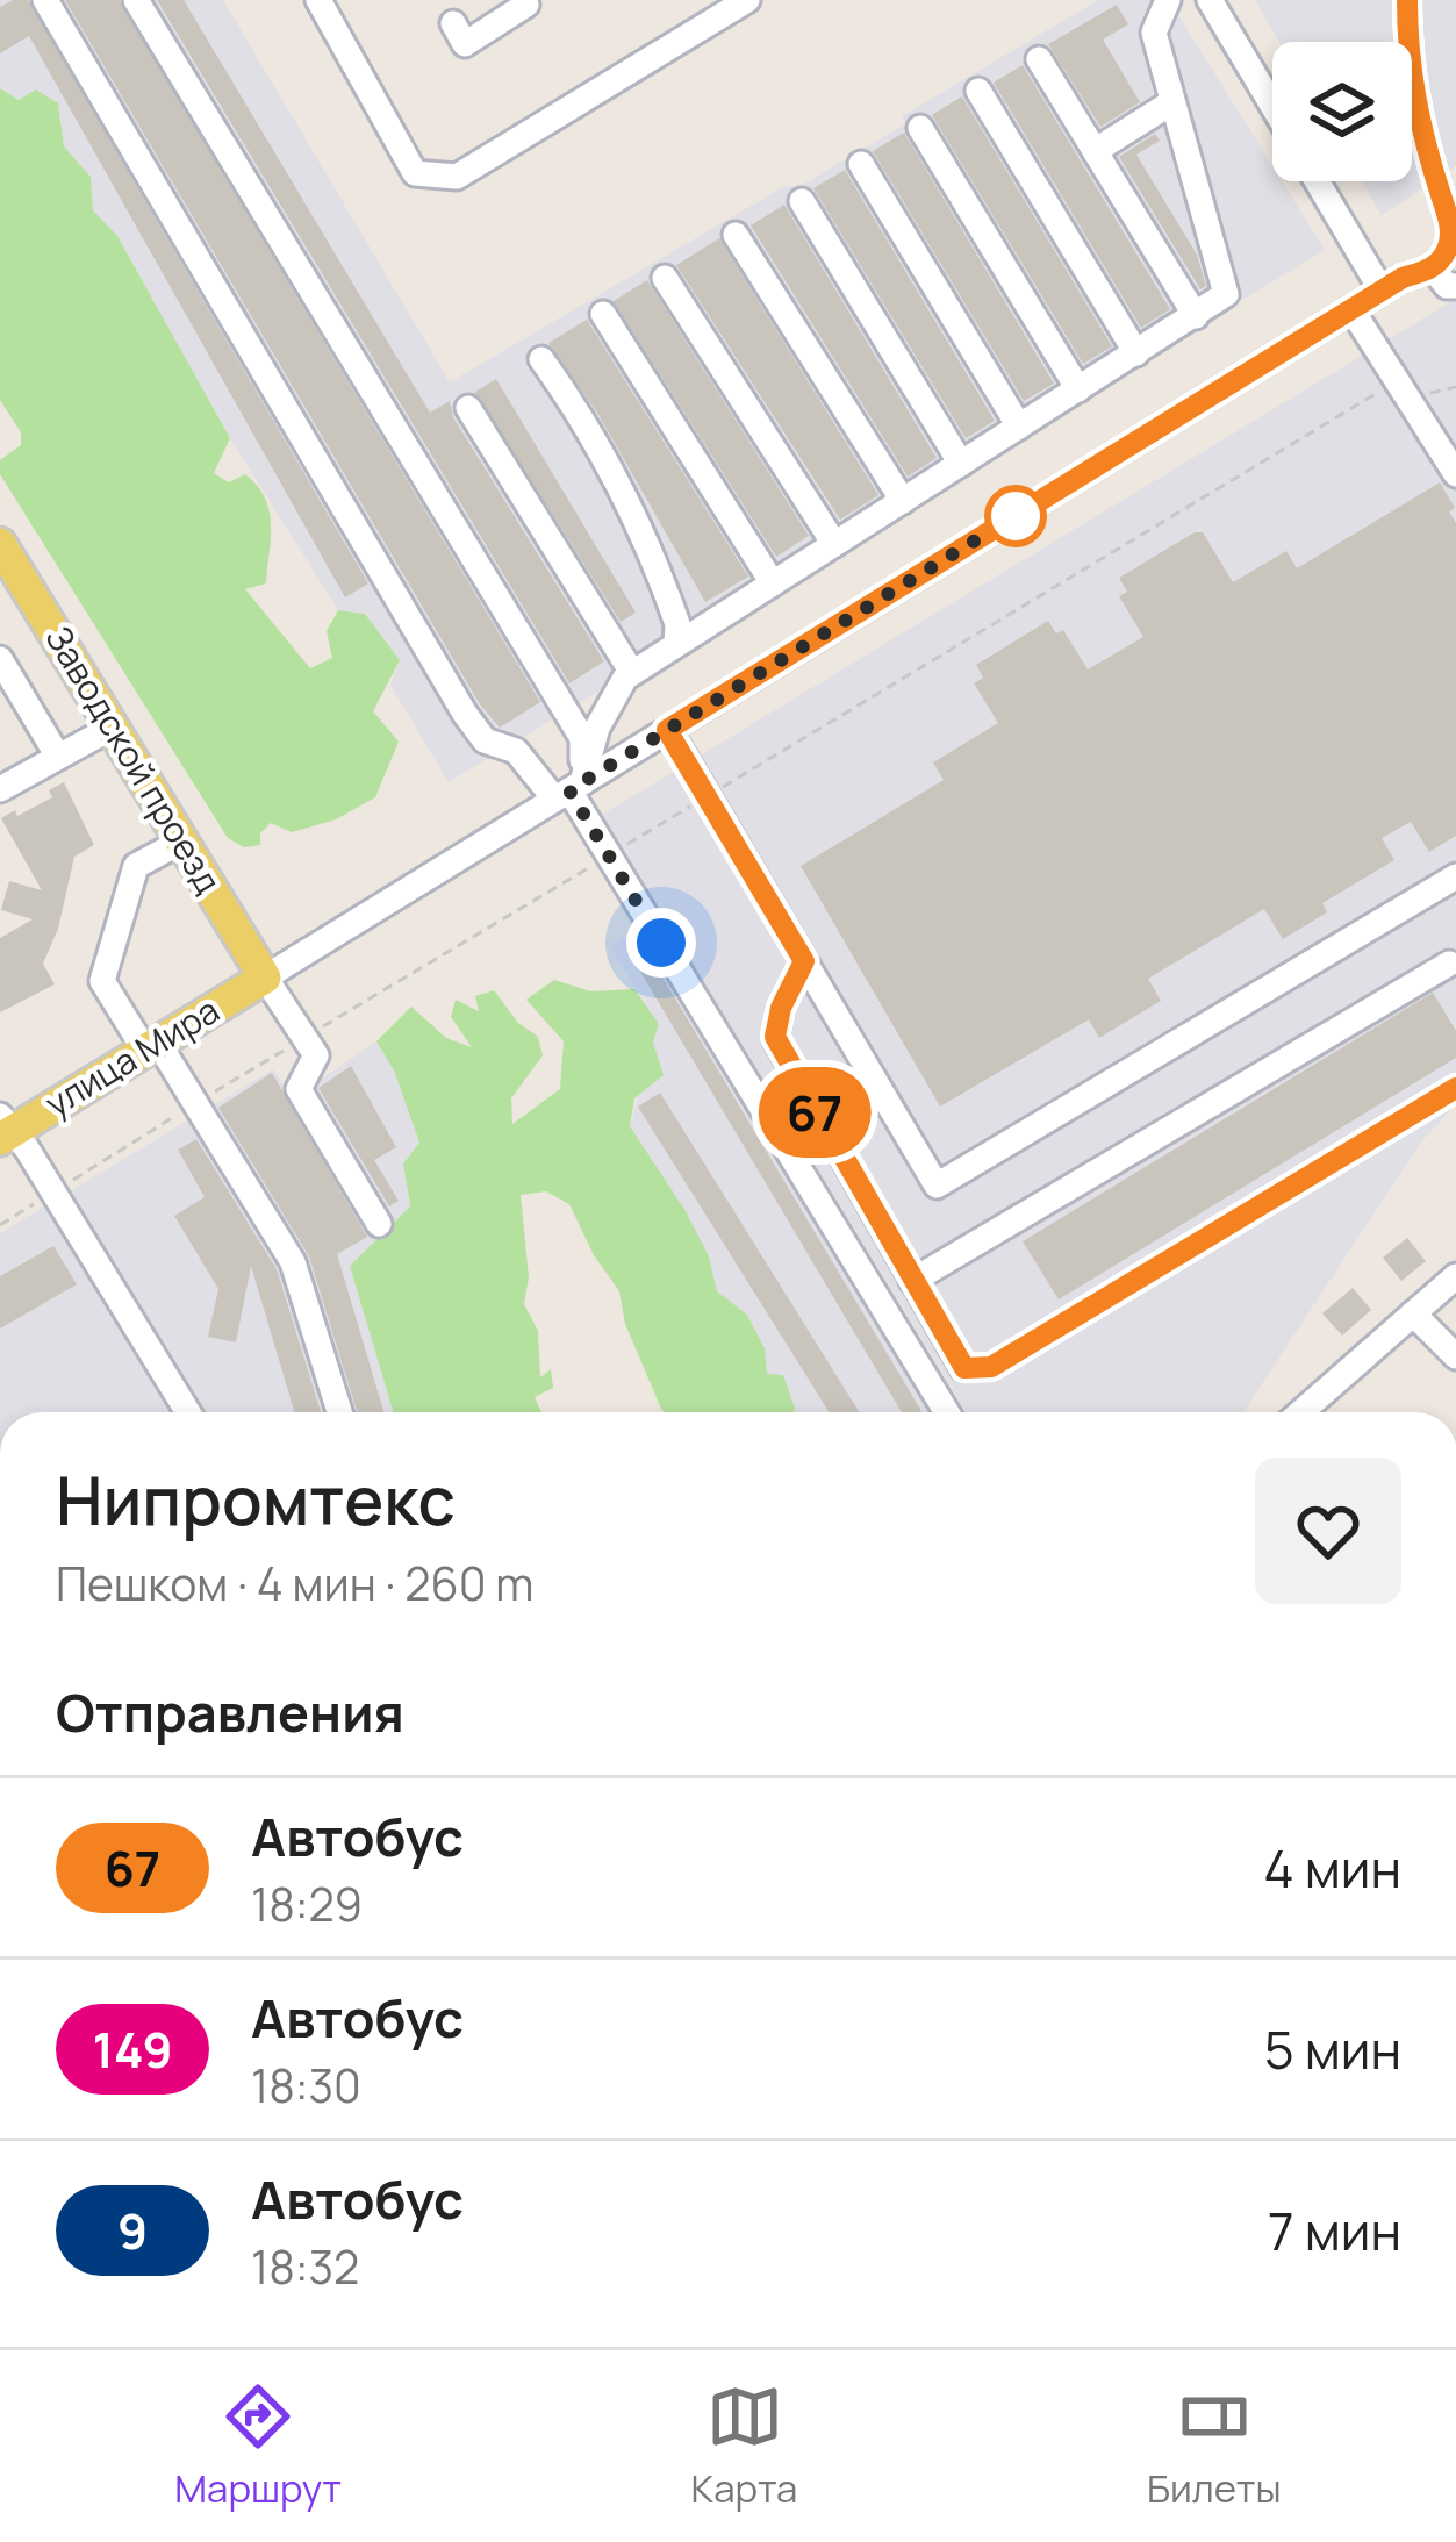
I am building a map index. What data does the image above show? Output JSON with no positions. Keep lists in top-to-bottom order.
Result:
{
  "streets": {
    "main road": ["Заводской проезд", "улица Мира"]
  },
  "crossings": [
    ["Заводской проезд", "улица Мира"]
  ],
  "lines": ["bus line 67"],
  "page": {
    "on_map": "67",
    "heading": [
      ["Нипромтекс", "Пешком · 4 мин · 260 m"],
      "Отправления"
    ],
    "list": [
      {
        "mark": "67",
        "name": "Автобус",
        "note": "18:29",
        "value": "4 мин"
      },
      {
        "mark": "149",
        "name": "Автобус",
        "note": "18:30",
        "value": "5 мин"
      },
      {
        "mark": "9",
        "name": "Автобус",
        "note": "18:32",
        "value": "7 мин"
      }
    ],
    "tabs": ["Маршрут", "Карта", "Билеты"]
  }
}
